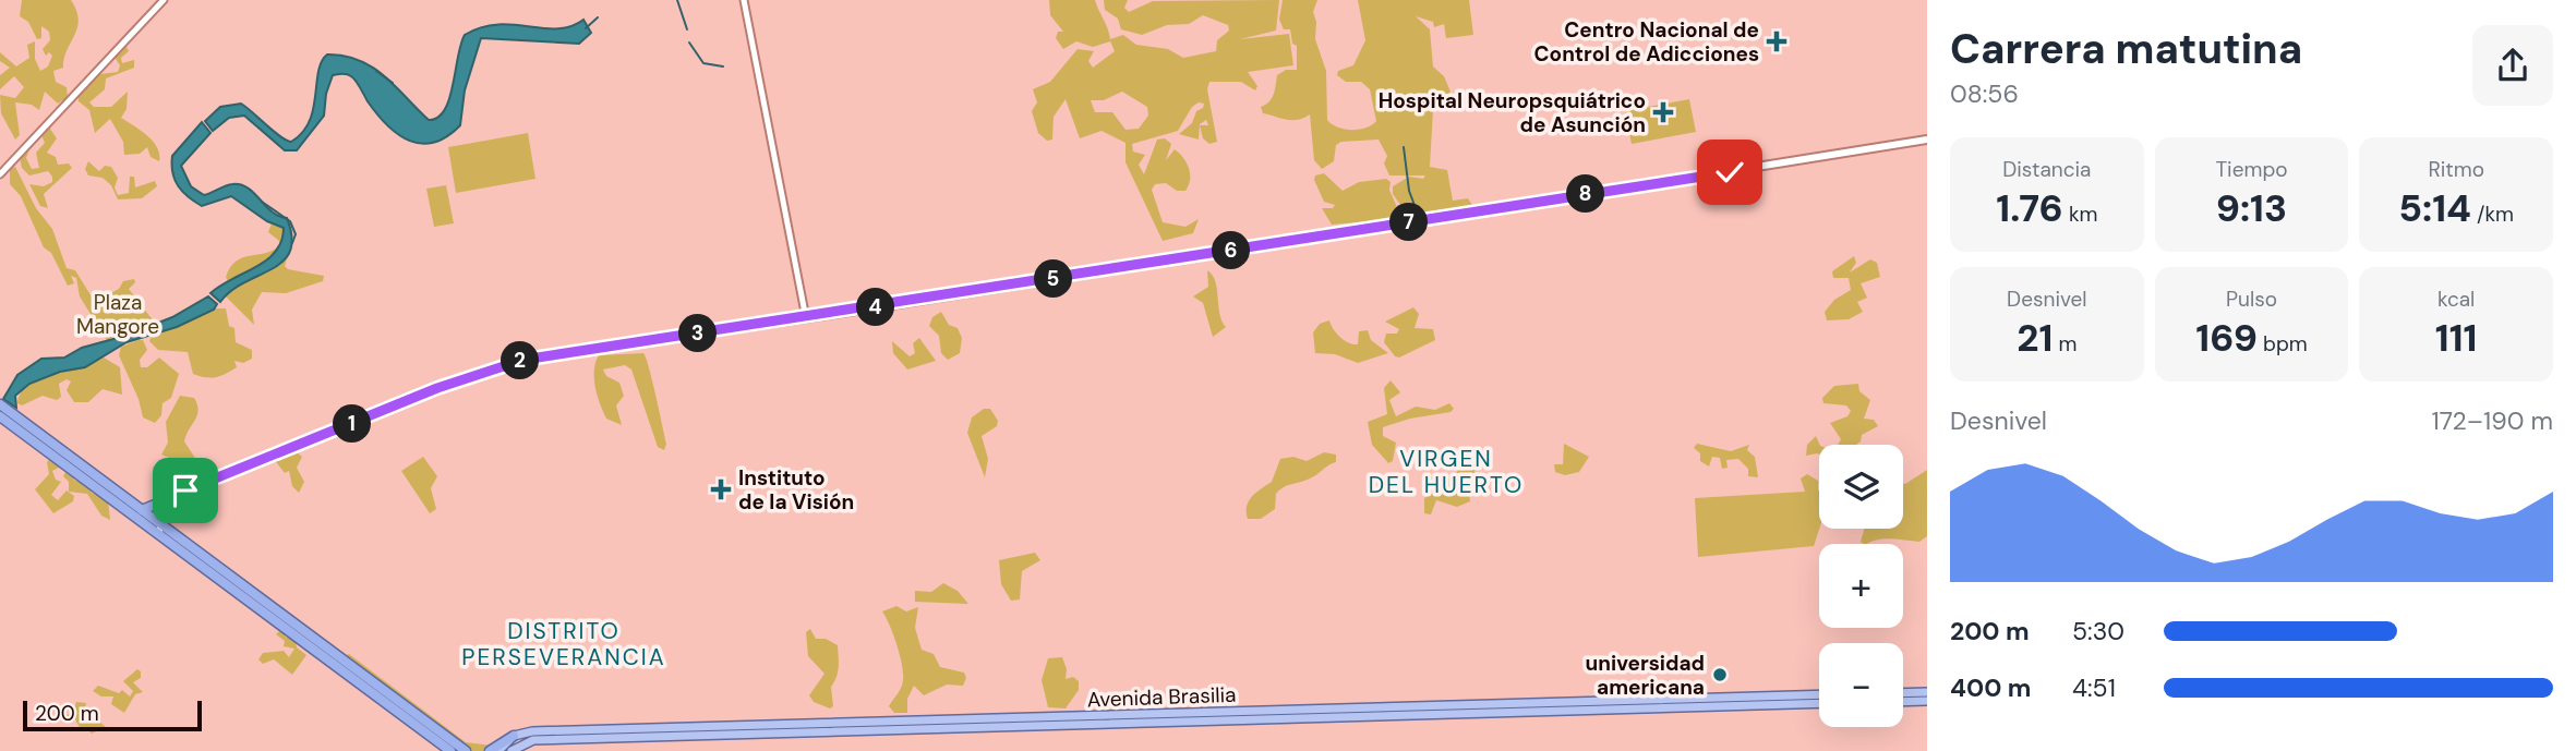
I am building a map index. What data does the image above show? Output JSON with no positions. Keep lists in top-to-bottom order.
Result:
{
  "streets": {
    "main road": ["Avenida Brasilia"]
  },
  "districts": ["VIRGEN DEL HUERTO", "DISTRITO PERSEVERANCIA"],
  "parks": ["Plaza Mangore"],
  "places": {
    "health": ["Centro Nacional de Control de Adicciones", "Hospital Neuropsquiátrico de Asunción", "Instituto de la Visión"],
    "other": ["universidad americana"]
  },
  "scale_bar": "200 m",
  "page": {
    "heading": ["Carrera matutina", "08:56"],
    "stats": [
      ["Distancia", "1.76 km"],
      ["Tiempo", "9:13"],
      ["Ritmo", "5:14 /km"],
      ["Desnivel", "21 m"],
      ["Pulso", "169 bpm"],
      ["kcal", "111"]
    ],
    "pins": [
      "8",
      "7",
      "6",
      "5",
      "4",
      "3",
      "2",
      "1"
    ],
    "chart": ["Desnivel", "172–190 m"],
    "map_buttons": ["+", "−"],
    "list": [
      {
        "name": "200 m",
        "note": "5:30"
      },
      {
        "name": "400 m",
        "note": "4:51"
      }
    ],
    "scale": "200 m"
  }
}
